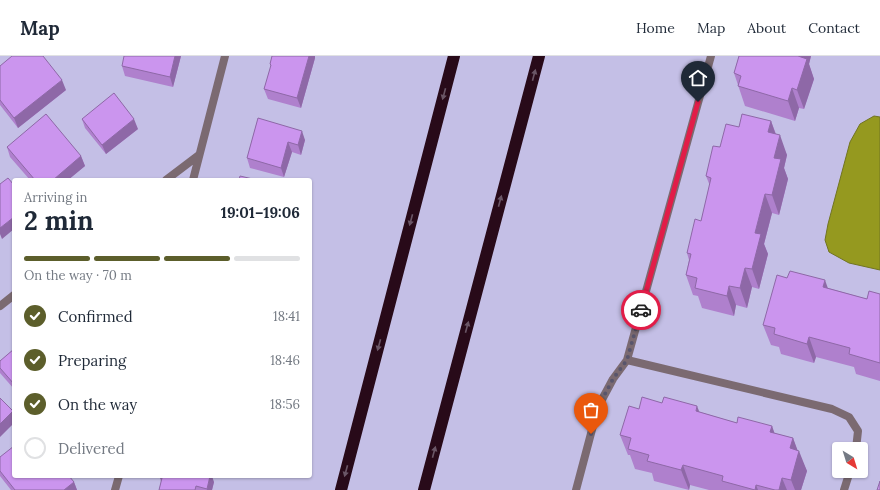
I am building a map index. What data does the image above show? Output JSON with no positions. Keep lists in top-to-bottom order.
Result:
{
  "north": "bottom right",
  "page": {
    "header": "Map",
    "nav": [
      "Home",
      "Map",
      "About",
      "Contact"
    ],
    "heading": ["2 min", "Arriving in", "19:01–19:06"],
    "bar": "On the way · 70 m",
    "list": [
      ["Confirmed", "18:41"],
      ["Preparing", "18:46"],
      ["On the way", "18:56"],
      "Delivered"
    ]
  }
}
